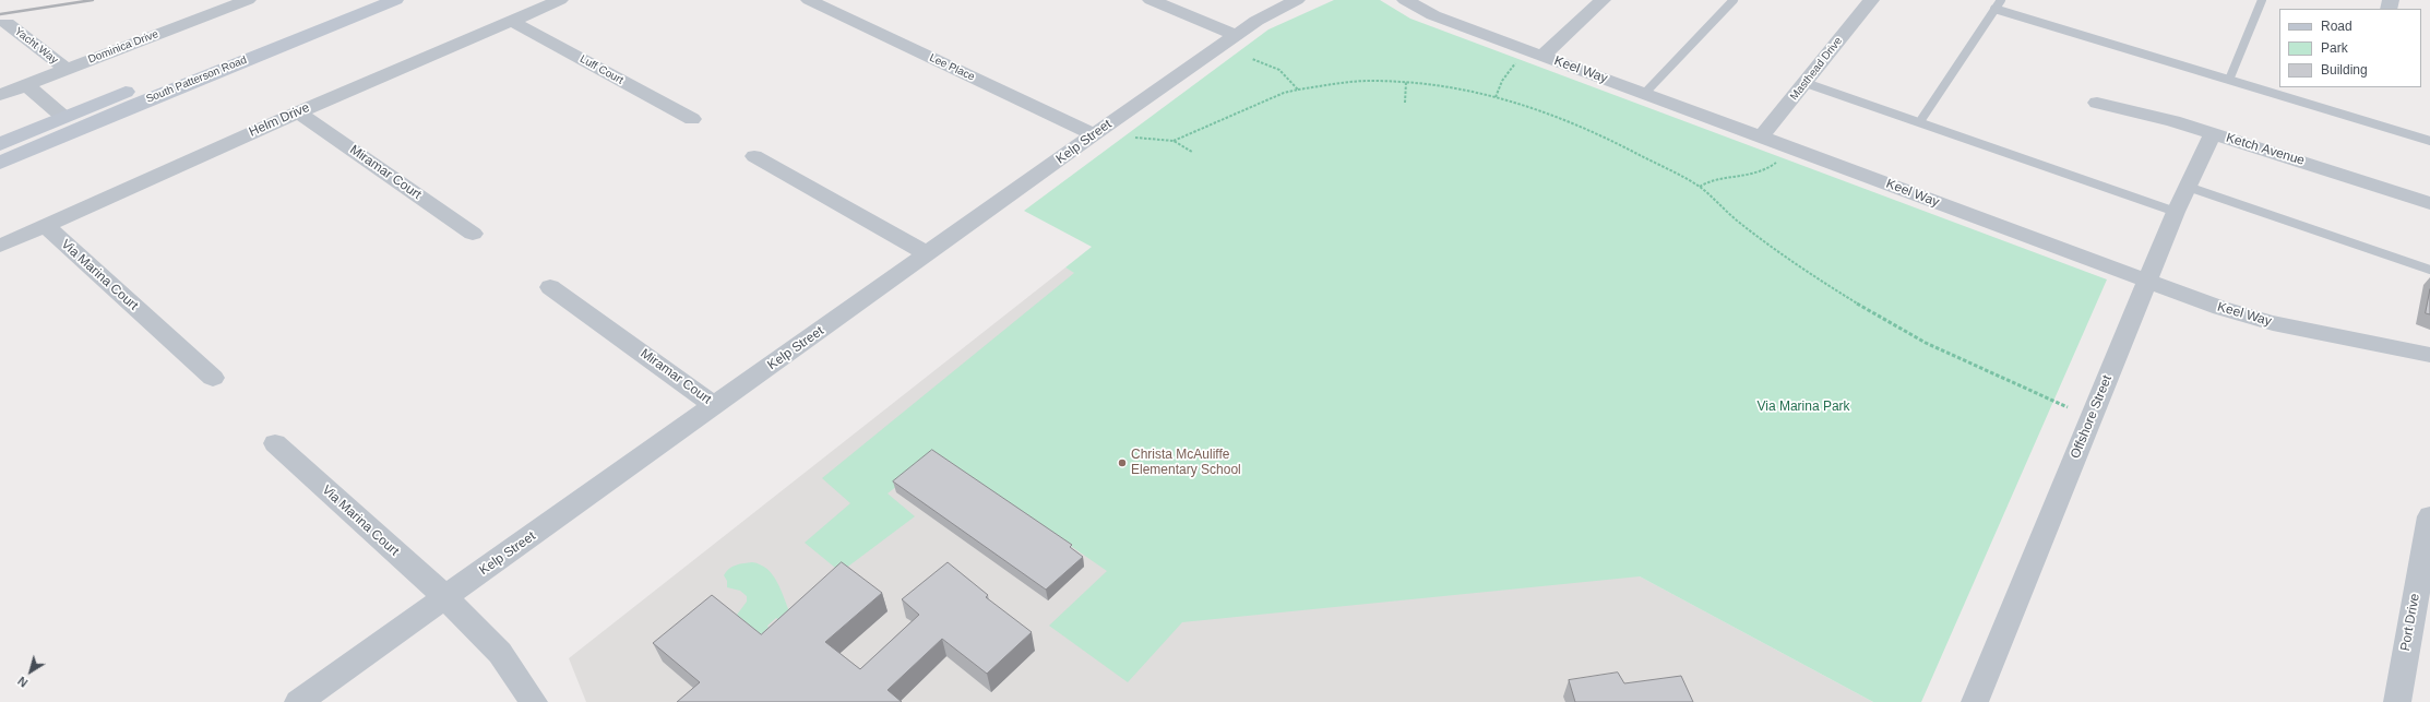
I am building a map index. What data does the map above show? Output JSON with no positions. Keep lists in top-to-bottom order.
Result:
{
  "streets": {
    "street": [
      "Yacht Way",
      "Dominica Drive",
      "Lee Place",
      "Masthead Drive",
      "Luff Court",
      "Keel Way",
      "South Patterson Road",
      "Helm Drive",
      "Kelp Street",
      "Ketch Avenue",
      "Miramar Court",
      "Via Marina Court",
      "Offshore Street",
      "Port Drive"
    ]
  },
  "crossings": [
    ["Yacht Way", "Dominica Drive"],
    ["Lee Place", "Kelp Street"],
    ["Masthead Drive", "Keel Way"],
    ["Luff Court", "Helm Drive"],
    ["Keel Way", "Offshore Street"],
    ["Helm Drive", "Miramar Court"],
    ["Helm Drive", "Via Marina Court"],
    ["Kelp Street", "Miramar Court"],
    ["Kelp Street", "Via Marina Court"],
    ["Ketch Avenue", "Offshore Street"]
  ],
  "parks": ["Via Marina Park"],
  "places": ["Christa McAuliffe Elementary School"],
  "legend": ["Road", "Park", "Building"],
  "north": "bottom left"
}
